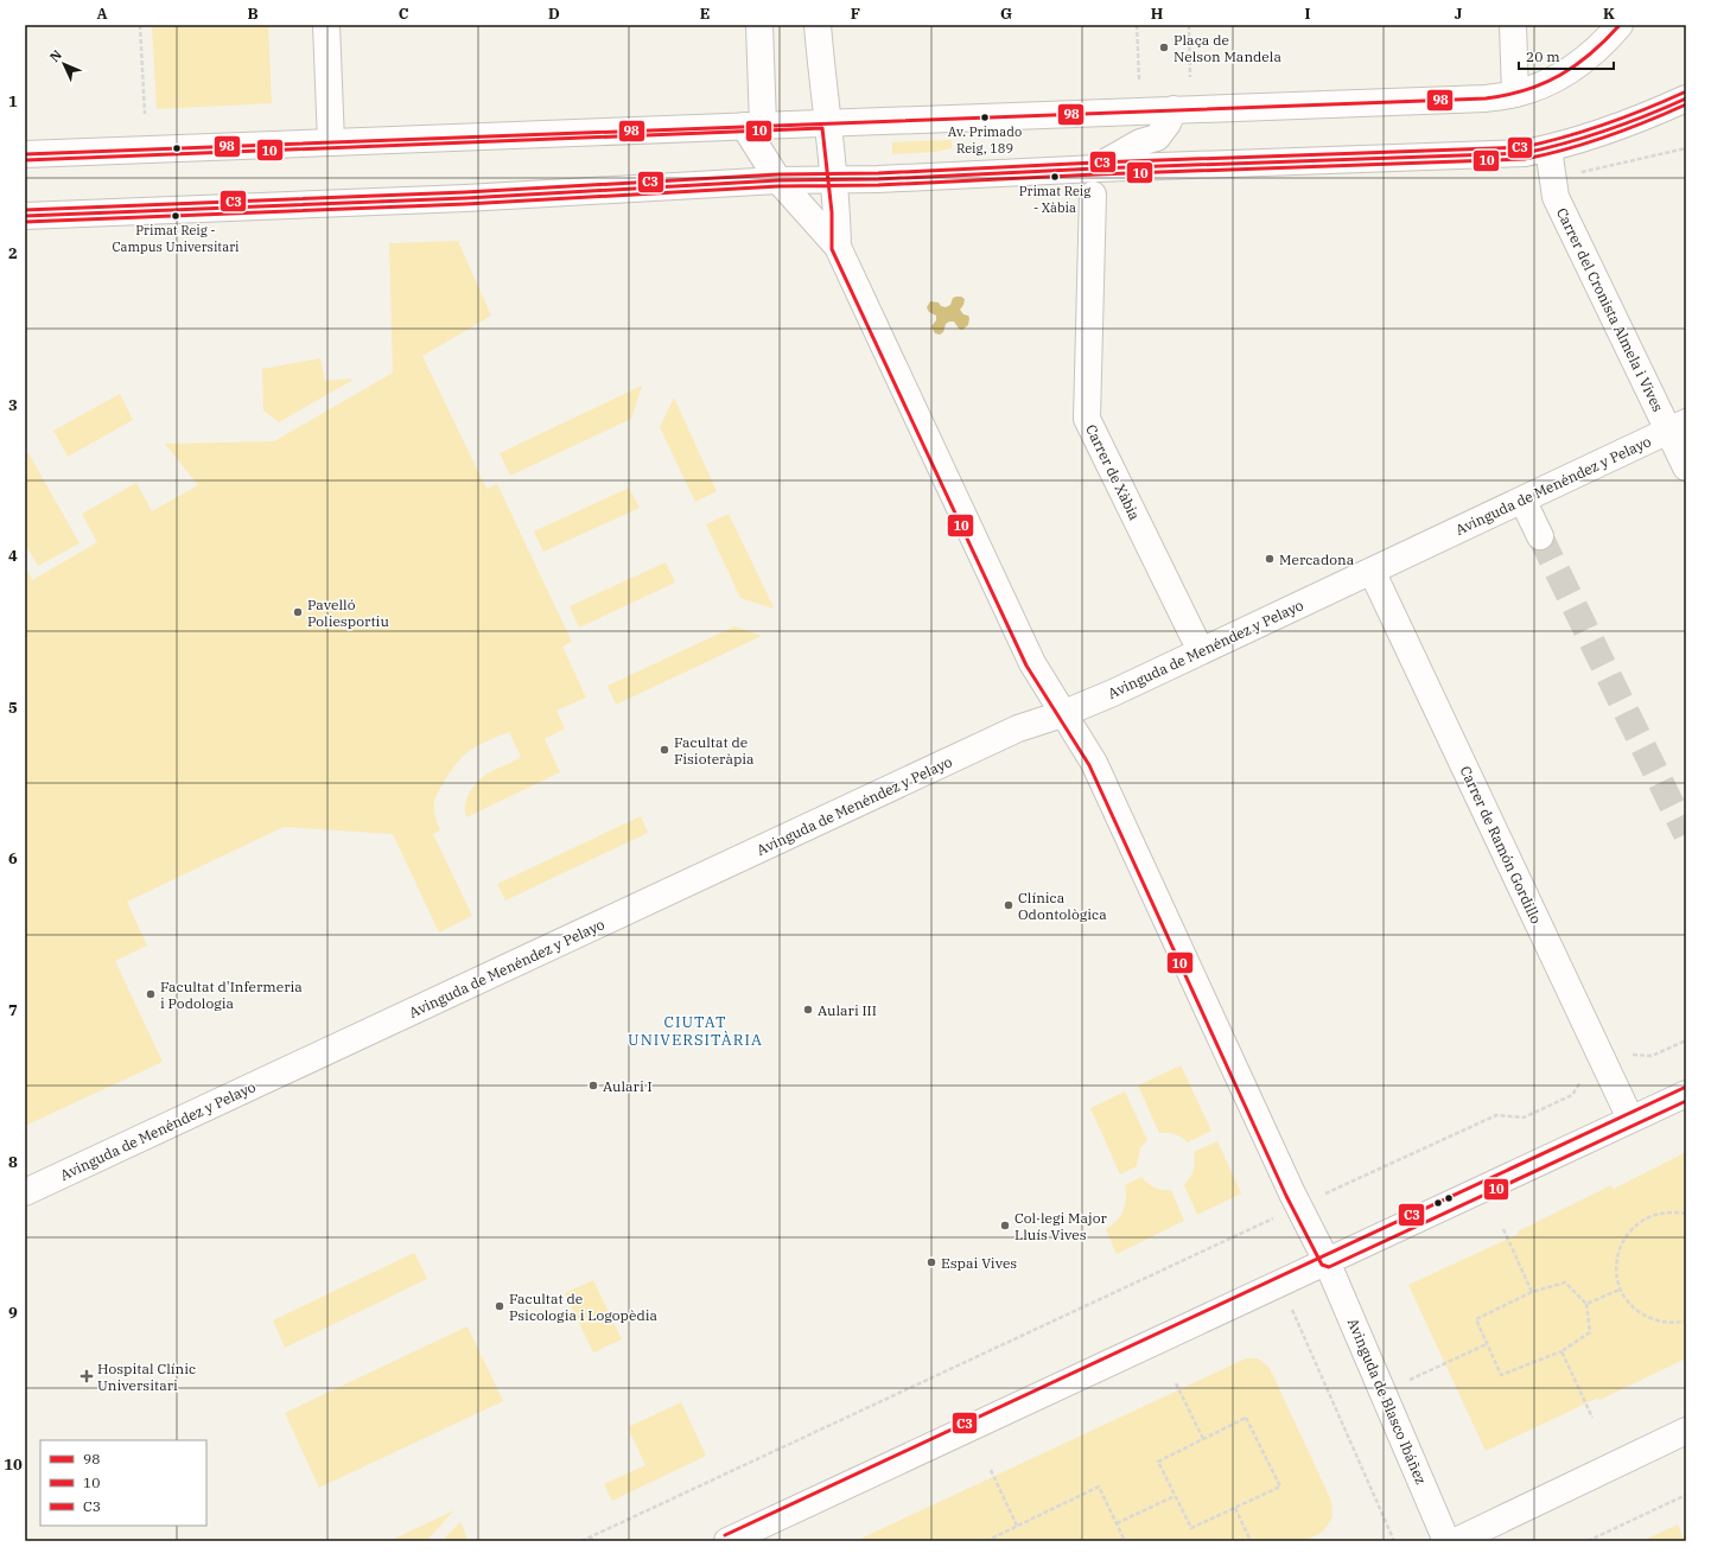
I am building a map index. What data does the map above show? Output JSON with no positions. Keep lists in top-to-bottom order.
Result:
{
  "streets": {
    "street": [
      "Carrer del Cronista Almela i Vives",
      "Carrer de Xàbia",
      "Avinguda de Menéndez y Pelayo",
      "Carrer de Ramón Gordillo",
      "Avinguda de Blasco Ibáñez"
    ]
  },
  "crossings": [
    ["Carrer del Cronista Almela i Vives", "Avinguda de Menéndez y Pelayo"],
    ["Carrer de Xàbia", "Avinguda de Menéndez y Pelayo"],
    ["Avinguda de Menéndez y Pelayo", "Carrer de Ramón Gordillo"],
    ["Avinguda de Menéndez y Pelayo", "Avinguda de Blasco Ibáñez"]
  ],
  "districts": ["CIUTAT UNIVERSITÀRIA"],
  "places": {
    "other": [
      "Plaça de Nelson Mandela",
      "Av. Primado Reig, 189",
      "Primat Reig - Xàbia",
      "Primat Reig - Campus Universitari",
      "Mercadona",
      "Pavelló Poliesportiu",
      "Facultat de Fisioteràpia",
      "Clínica Odontològica",
      "Facultat d'Infermeria i Podologia",
      "Aulari III",
      "Aulari I",
      "Col·legi Major Lluís Vives",
      "Espai Vives",
      "Facultat de Psicologia i Logopèdia"
    ],
    "health": ["Hospital Clínic Universitari"]
  },
  "lines": ["transit line 98", "transit line C3", "transit line 10"],
  "legend": ["98", "10", "C3"],
  "scale_bar": "20 m",
  "north": "top left",
  "grid": {
    "columns": [
      "A",
      "B",
      "C",
      "D",
      "E",
      "F",
      "G",
      "H",
      "I",
      "J",
      "K"
    ],
    "rows": [
      "1",
      "2",
      "3",
      "4",
      "5",
      "6",
      "7",
      "8",
      "9",
      "10"
    ]
  }
}
